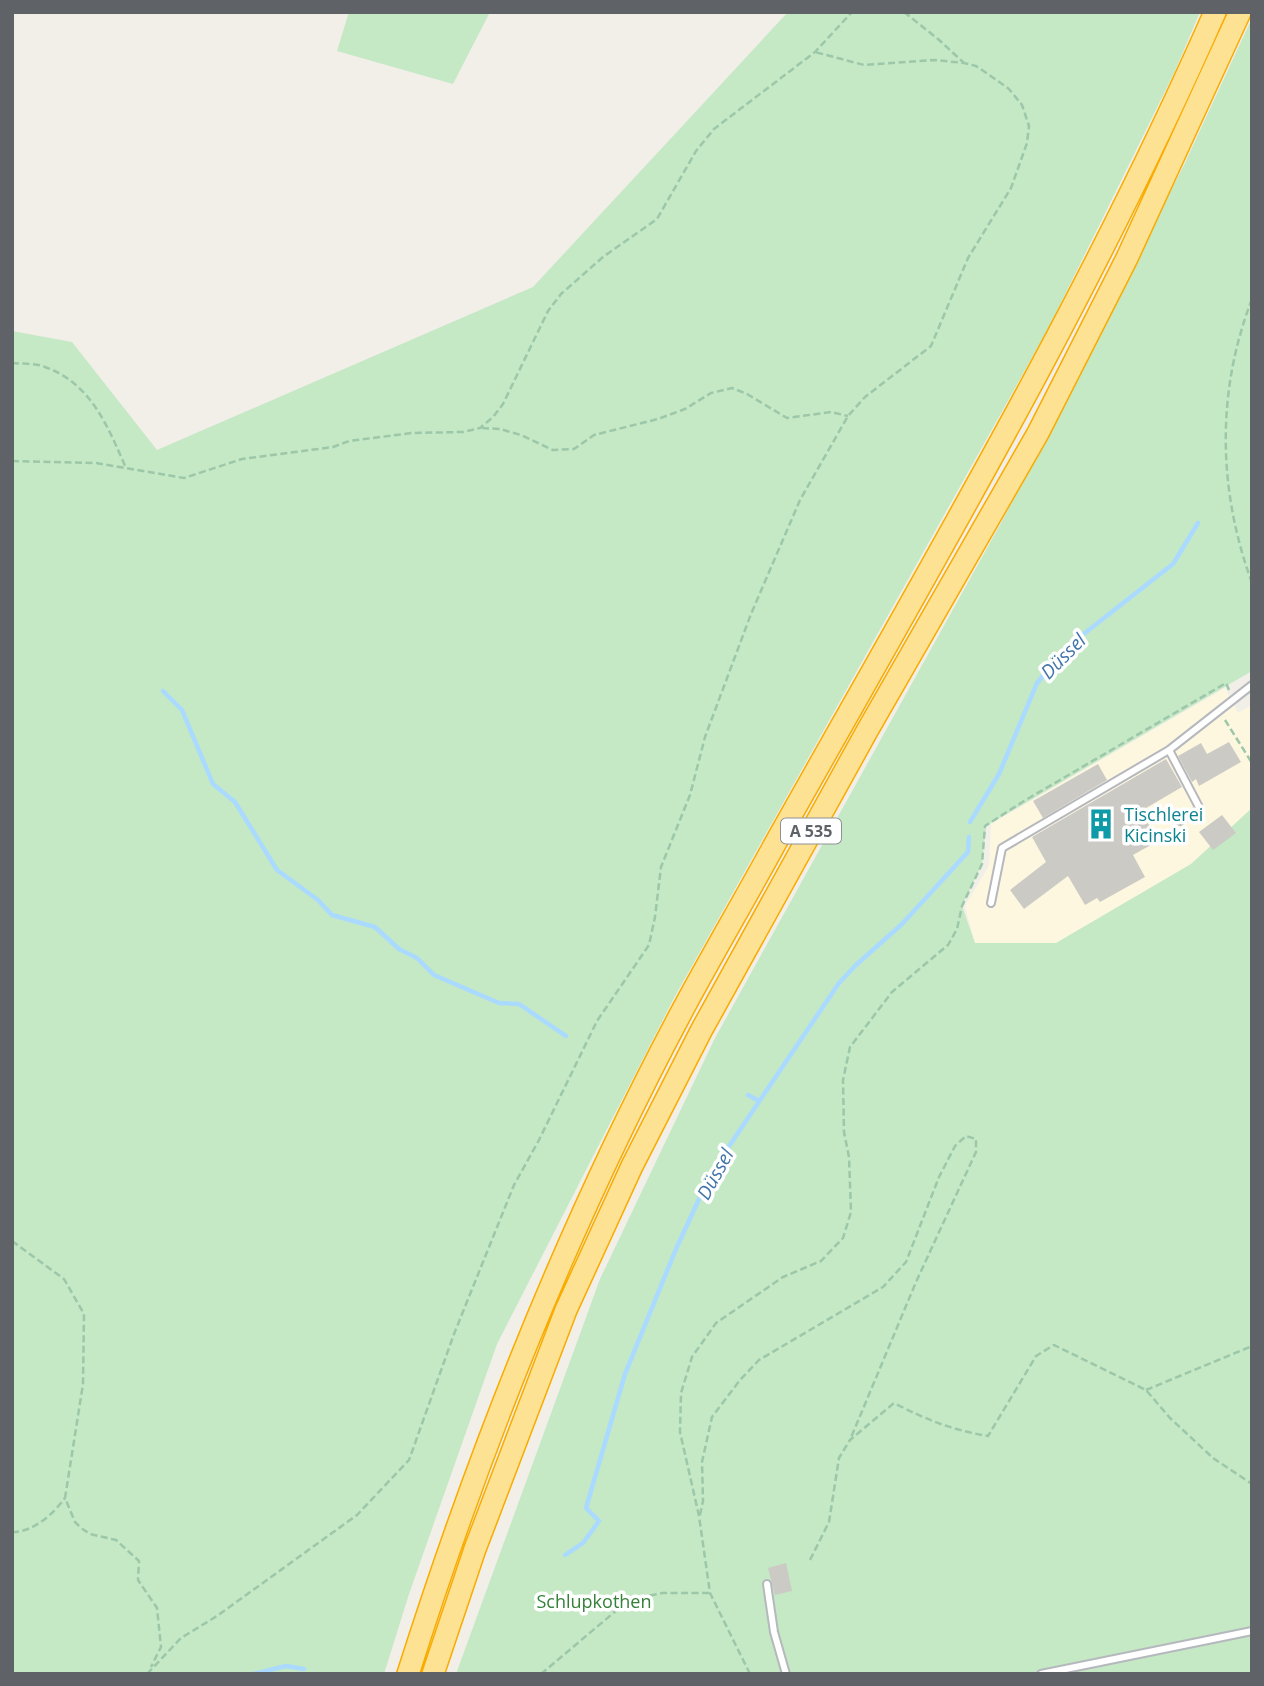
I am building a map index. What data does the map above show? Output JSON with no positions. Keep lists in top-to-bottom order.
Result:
{
  "streets": {
    "highway": ["A 535"]
  },
  "water": ["Düssel"],
  "parks": ["Schlupkothen"],
  "places": {
    "building": ["Tischlerei Kicinski"]
  }
}
